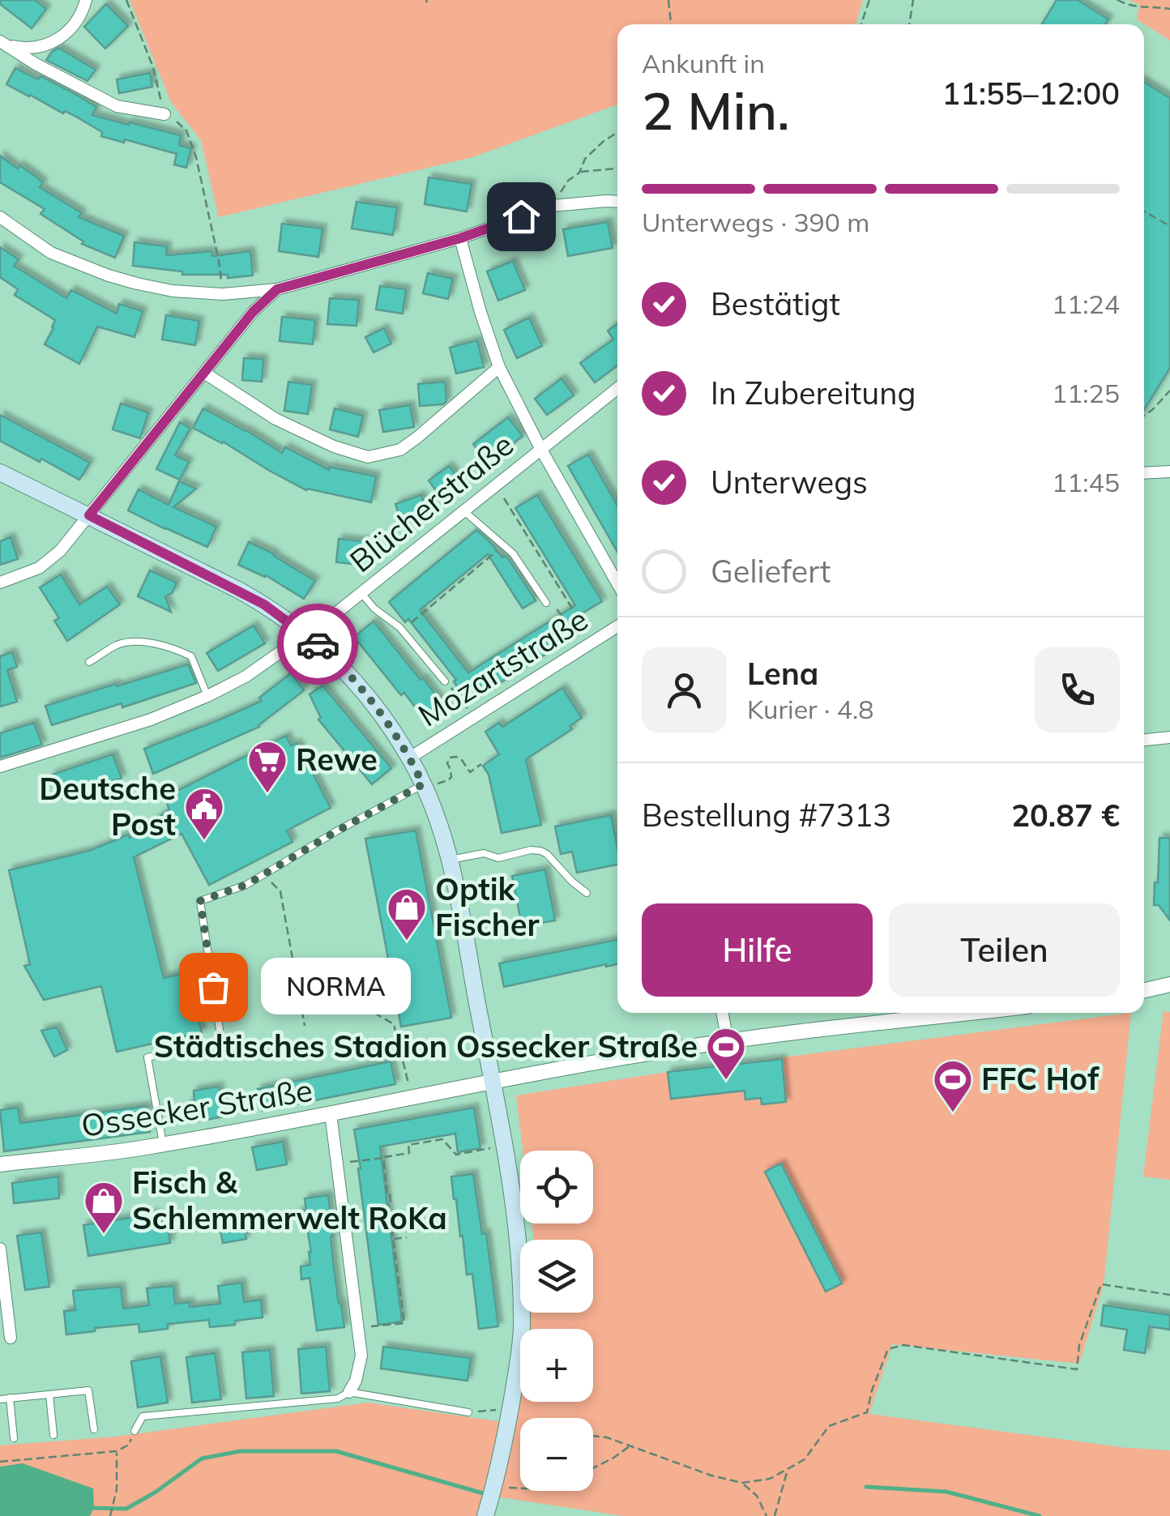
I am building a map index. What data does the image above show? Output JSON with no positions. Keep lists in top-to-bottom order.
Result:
{
  "streets": {
    "street": ["Blücherstraße", "Mozartstraße", "Ossecker Straße"]
  },
  "places": {
    "supermarket": ["Rewe"],
    "public building": ["Deutsche Post"],
    "shop": ["Optik Fischer", "Fisch & Schlemmerwelt RoKa"],
    "other": ["NORMA"],
    "sports": ["Städtisches Stadion Ossecker Straße", "FFC Hof"]
  },
  "page": {
    "heading": ["2 Min.", "Ankunft in", "11:55–12:00"],
    "panel": [
      "Lena",
      "Kurier · 4.8",
      "Bestellung #7313",
      "20.87 €"
    ],
    "bar": "Unterwegs · 390 m",
    "list": [
      ["Bestätigt", "11:24"],
      ["In Zubereitung", "11:25"],
      ["Unterwegs", "11:45"],
      "Geliefert"
    ],
    "buttons": ["Hilfe", "Teilen"],
    "bubble": "NORMA",
    "map_buttons": ["+", "−"]
  }
}
